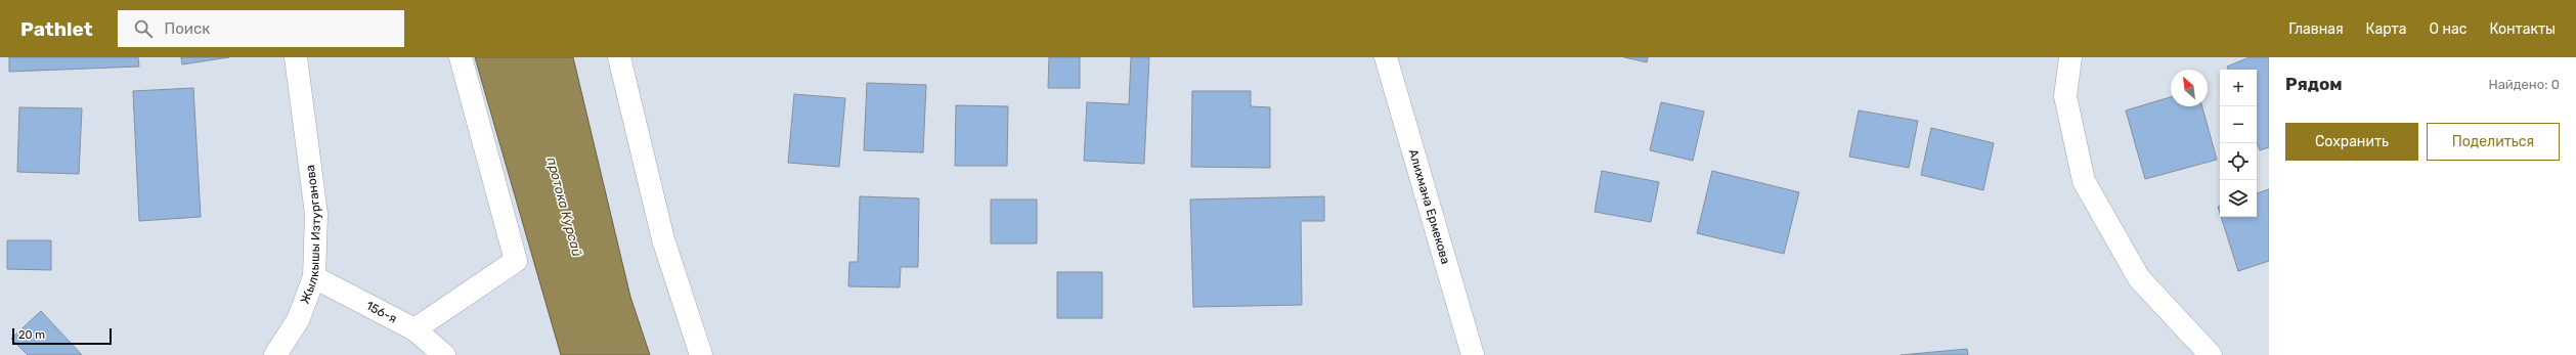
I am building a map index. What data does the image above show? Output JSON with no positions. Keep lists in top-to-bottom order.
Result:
{
  "streets": {
    "street": ["Алихмана Ермекова", "Жылкышы Изтурганова", "156-я"]
  },
  "crossings": [
    ["Жылкышы Изтурганова", "156-я"]
  ],
  "water": ["протока Курсай"],
  "scale_bar": "20 m",
  "north": "top left",
  "page": {
    "header": "Pathlet",
    "search": "Поиск",
    "nav": [
      "Главная",
      "Карта",
      "О нас",
      "Контакты"
    ],
    "heading": ["Рядом", "Найдено: 0"],
    "map_buttons": ["+", "−"],
    "buttons": ["Сохранить", "Поделиться"],
    "scale": "20 m"
  }
}
